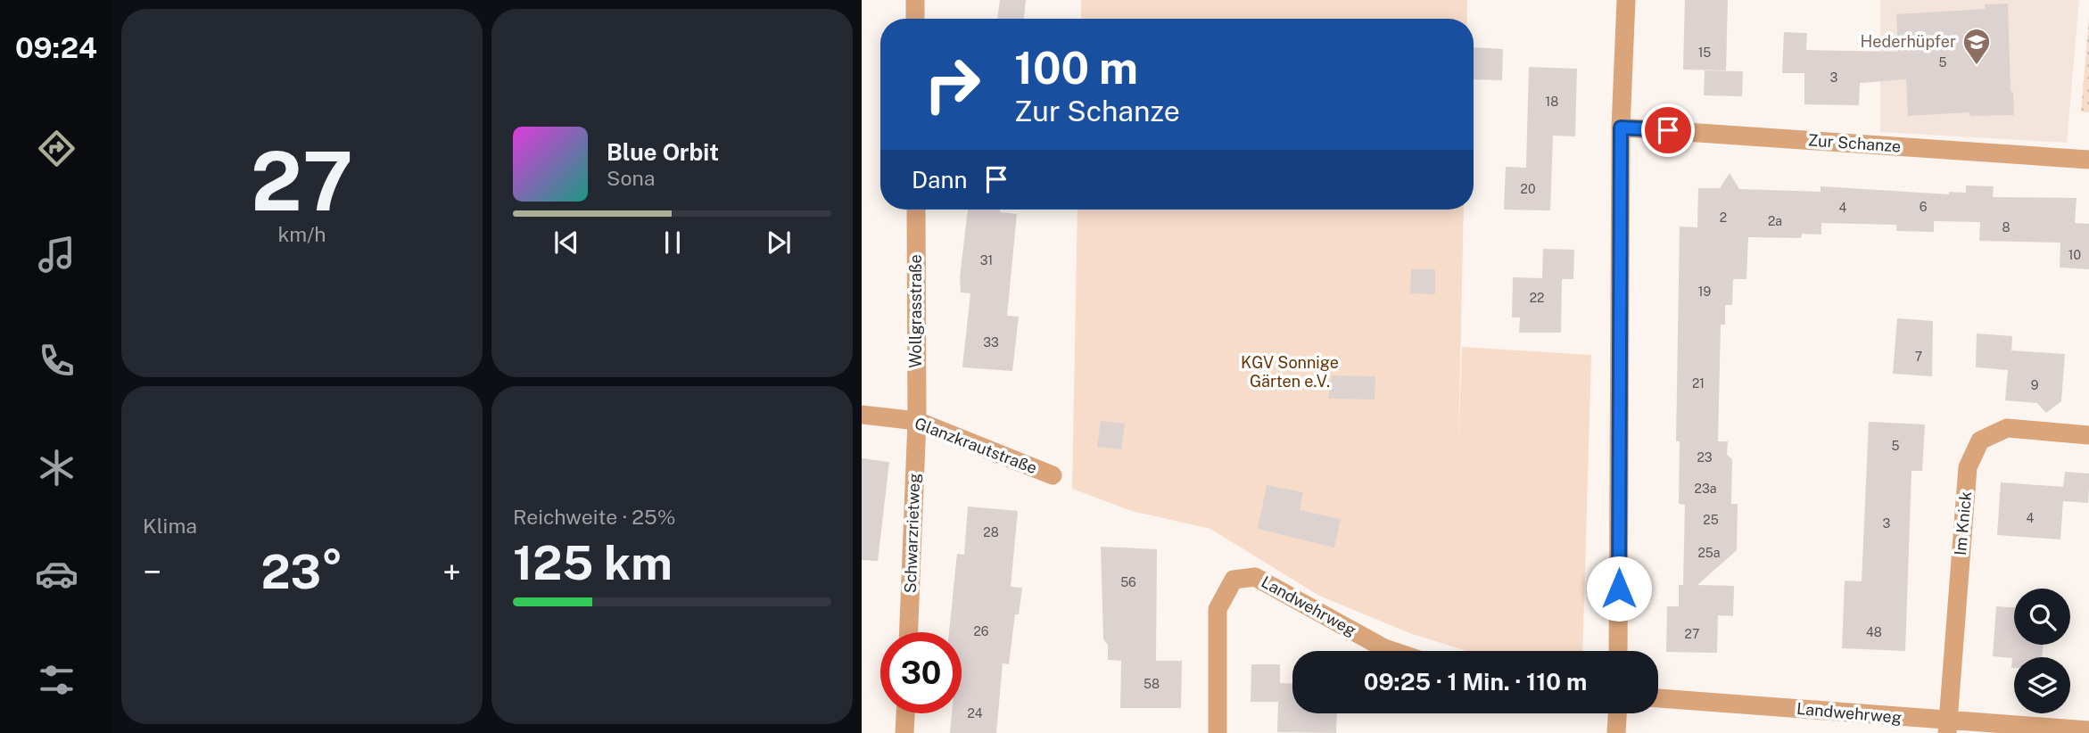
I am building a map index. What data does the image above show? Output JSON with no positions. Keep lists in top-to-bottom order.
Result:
{
  "streets": {
    "street": [
      "Zur Schanze",
      "Wollgrasstraße",
      "Glanzkrautstraße",
      "Im Knick",
      "Schwarzrietweg",
      "Landwehrweg"
    ]
  },
  "crossings": [
    ["Wollgrasstraße", "Glanzkrautstraße"],
    ["Wollgrasstraße", "Schwarzrietweg"],
    ["Glanzkrautstraße", "Schwarzrietweg"],
    ["Im Knick", "Landwehrweg"]
  ],
  "parks": ["KGV Sonnige Gärten e.V."],
  "places": {
    "school or university": ["Hederhüpfer"]
  },
  "house_numbers": [
    "15",
    "5",
    "3",
    "18",
    "20",
    "6",
    "4",
    "2",
    "2a",
    "8",
    "10",
    "31",
    "19",
    "22",
    "33",
    "7",
    "21",
    "9",
    "5",
    "23",
    "23a",
    "4",
    "25",
    "3",
    "28",
    "25a",
    "56",
    "26",
    "48",
    "27",
    "58",
    "24"
  ],
  "page": {
    "tabs": "09:24",
    "tile": [
      ["27", "km/h"],
      "Klima",
      ["Reichweite · 25%", "125 km"]
    ],
    "turn": ["100 m", "Zur Schanze"],
    "song": ["Blue Orbit", "Sona"],
    "then": "Dann",
    "heat": ["−", "23°", "+"],
    "limit": "30",
    "trip": "09:25 · 1 Min. · 110 m"
  }
}
